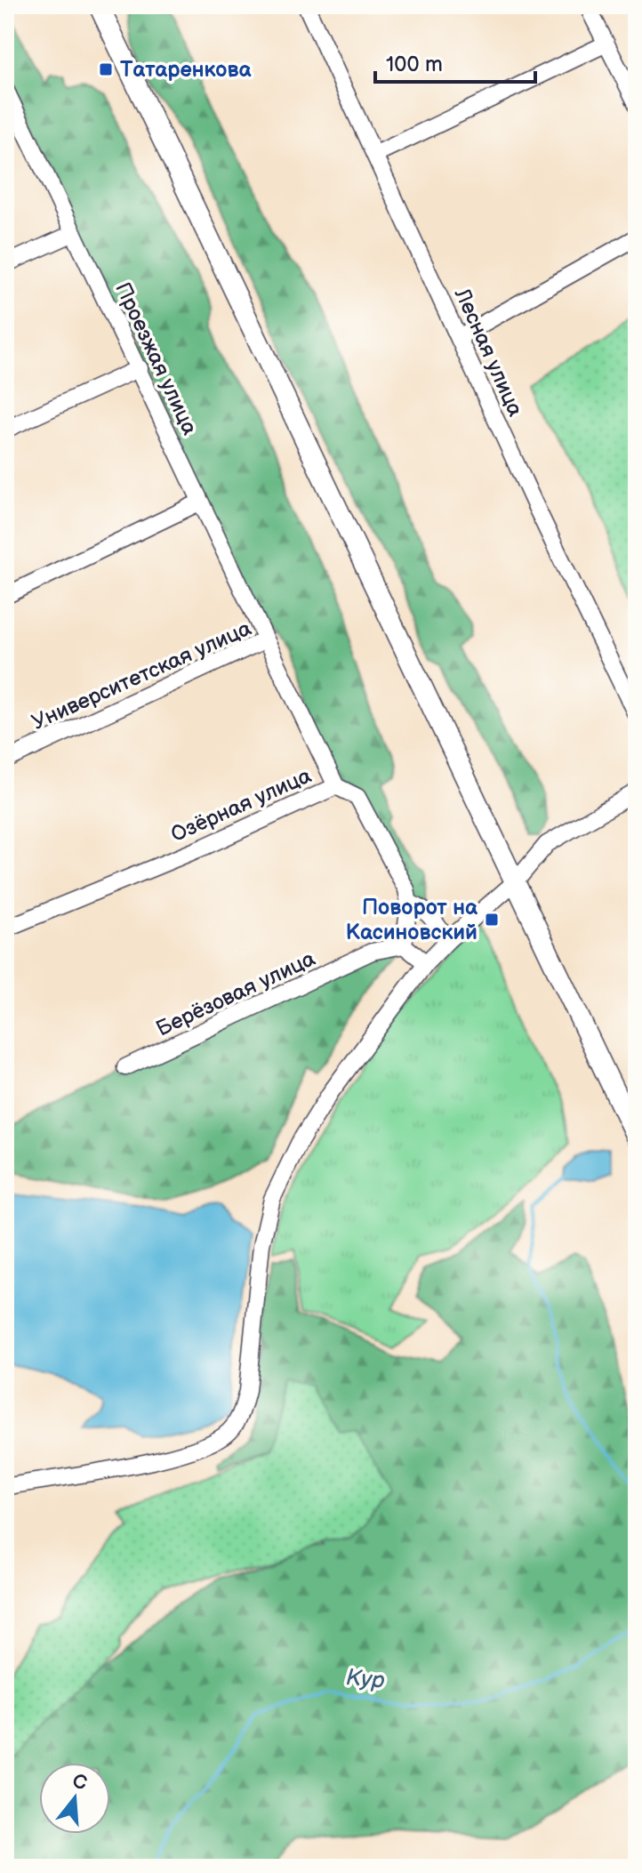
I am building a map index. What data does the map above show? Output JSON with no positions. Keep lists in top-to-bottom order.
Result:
{
  "streets": {
    "street": [
      "Лесная улица",
      "Проезжая улица",
      "Университетская улица",
      "Озёрная улица",
      "Берёзовая улица"
    ]
  },
  "crossings": [
    ["Проезжая улица", "Университетская улица"],
    ["Университетская улица", "Озёрная улица"],
    ["Озёрная улица", "Берёзовая улица"]
  ],
  "water": ["Кур"],
  "places": {
    "transit": ["Татаренкова", "Поворот на Касиновский"]
  },
  "scale_bar": "100 m",
  "north": "top"
}
